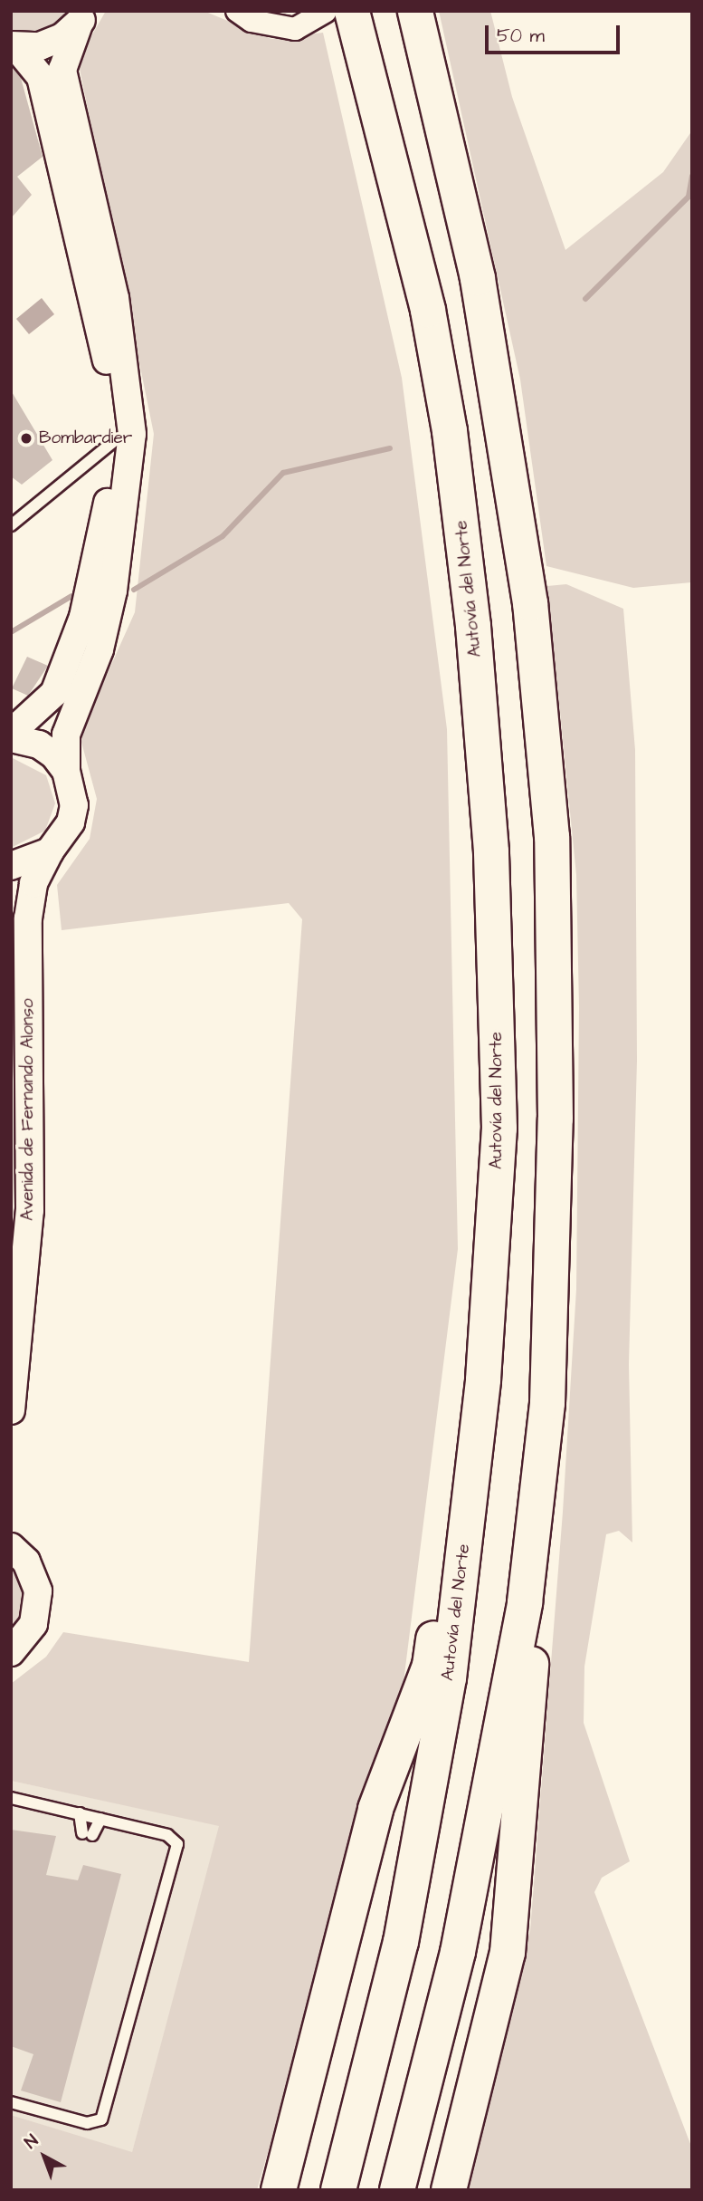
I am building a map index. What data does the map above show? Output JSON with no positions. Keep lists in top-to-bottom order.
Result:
{
  "streets": {
    "highway": ["Autovía del Norte"],
    "street": ["Avenida de Fernando Alonso"]
  },
  "places": ["Bombardier"],
  "scale_bar": "50 m",
  "north": "top left"
}
